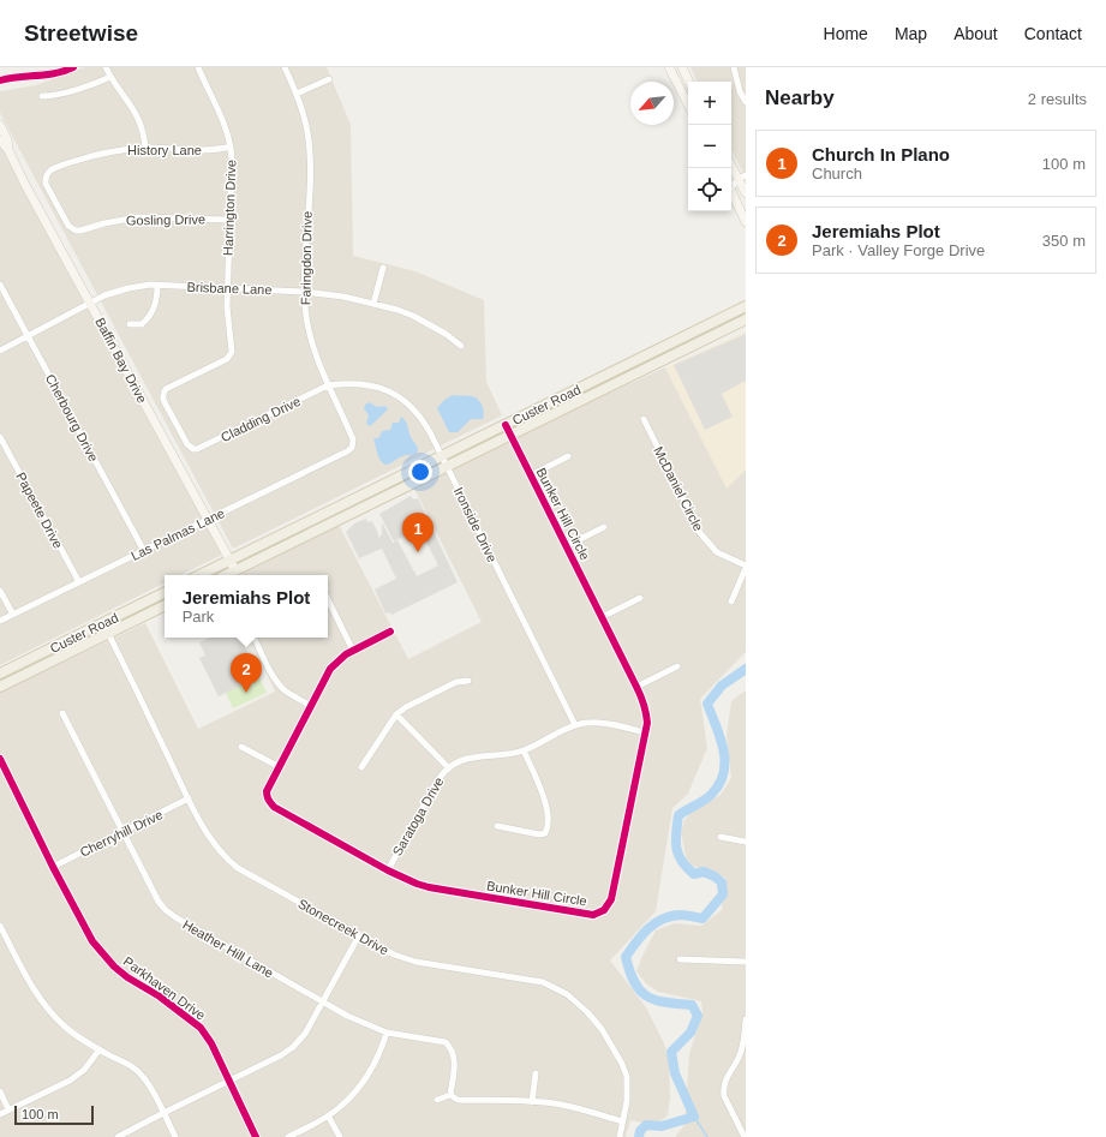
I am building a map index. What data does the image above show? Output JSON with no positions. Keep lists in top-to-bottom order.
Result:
{
  "streets": {
    "main road": ["Custer Road"],
    "street": [
      "History Lane",
      "Harrington Drive",
      "Gosling Drive",
      "Faringdon Drive",
      "Brisbane Lane",
      "Baffin Bay Drive",
      "Cherbourg Drive",
      "Cladding Drive",
      "McDaniel Circle",
      "Papeete Drive",
      "Bunker Hill Circle",
      "Ironside Drive",
      "Las Palmas Lane",
      "Saratoga Drive",
      "Cherryhill Drive",
      "Stonecreek Drive",
      "Heather Hill Lane",
      "Parkhaven Drive"
    ]
  },
  "crossings": [
    ["History Lane", "Harrington Drive"],
    ["History Lane", "Gosling Drive"],
    ["Harrington Drive", "Gosling Drive"],
    ["Harrington Drive", "Brisbane Lane"],
    ["Harrington Drive", "Cladding Drive"],
    ["Faringdon Drive", "Brisbane Lane"],
    ["Faringdon Drive", "Cladding Drive"],
    ["Faringdon Drive", "Ironside Drive"],
    ["Faringdon Drive", "Las Palmas Lane"],
    ["Brisbane Lane", "Baffin Bay Drive"],
    ["Brisbane Lane", "Cherbourg Drive"],
    ["Baffin Bay Drive", "Custer Road"],
    ["Baffin Bay Drive", "Las Palmas Lane"],
    ["Custer Road", "Bunker Hill Circle"],
    ["Custer Road", "Ironside Drive"],
    ["Custer Road", "Stonecreek Drive"],
    ["Cherbourg Drive", "Las Palmas Lane"],
    ["Cladding Drive", "Ironside Drive"],
    ["Papeete Drive", "Las Palmas Lane"],
    ["Bunker Hill Circle", "Saratoga Drive"],
    ["Ironside Drive", "Saratoga Drive"],
    ["Cherryhill Drive", "Stonecreek Drive"],
    ["Cherryhill Drive", "Heather Hill Lane"],
    ["Cherryhill Drive", "Parkhaven Drive"]
  ],
  "scale_bar": "100 m",
  "north": "bottom left",
  "page": {
    "header": "Streetwise",
    "nav": [
      "Home",
      "Map",
      "About",
      "Contact"
    ],
    "heading": ["Nearby", "2 results"],
    "map_buttons": ["+", "−"],
    "list": [
      {
        "mark": "1",
        "name": "Church In Plano",
        "note": "Church",
        "value": "100 m"
      },
      {
        "mark": "2",
        "name": "Jeremiahs Plot",
        "note": "Park · Valley Forge Drive",
        "value": "350 m"
      }
    ],
    "pins": ["1", "2"],
    "popup": ["Jeremiahs Plot", "Park"],
    "scale": "100 m"
  }
}
